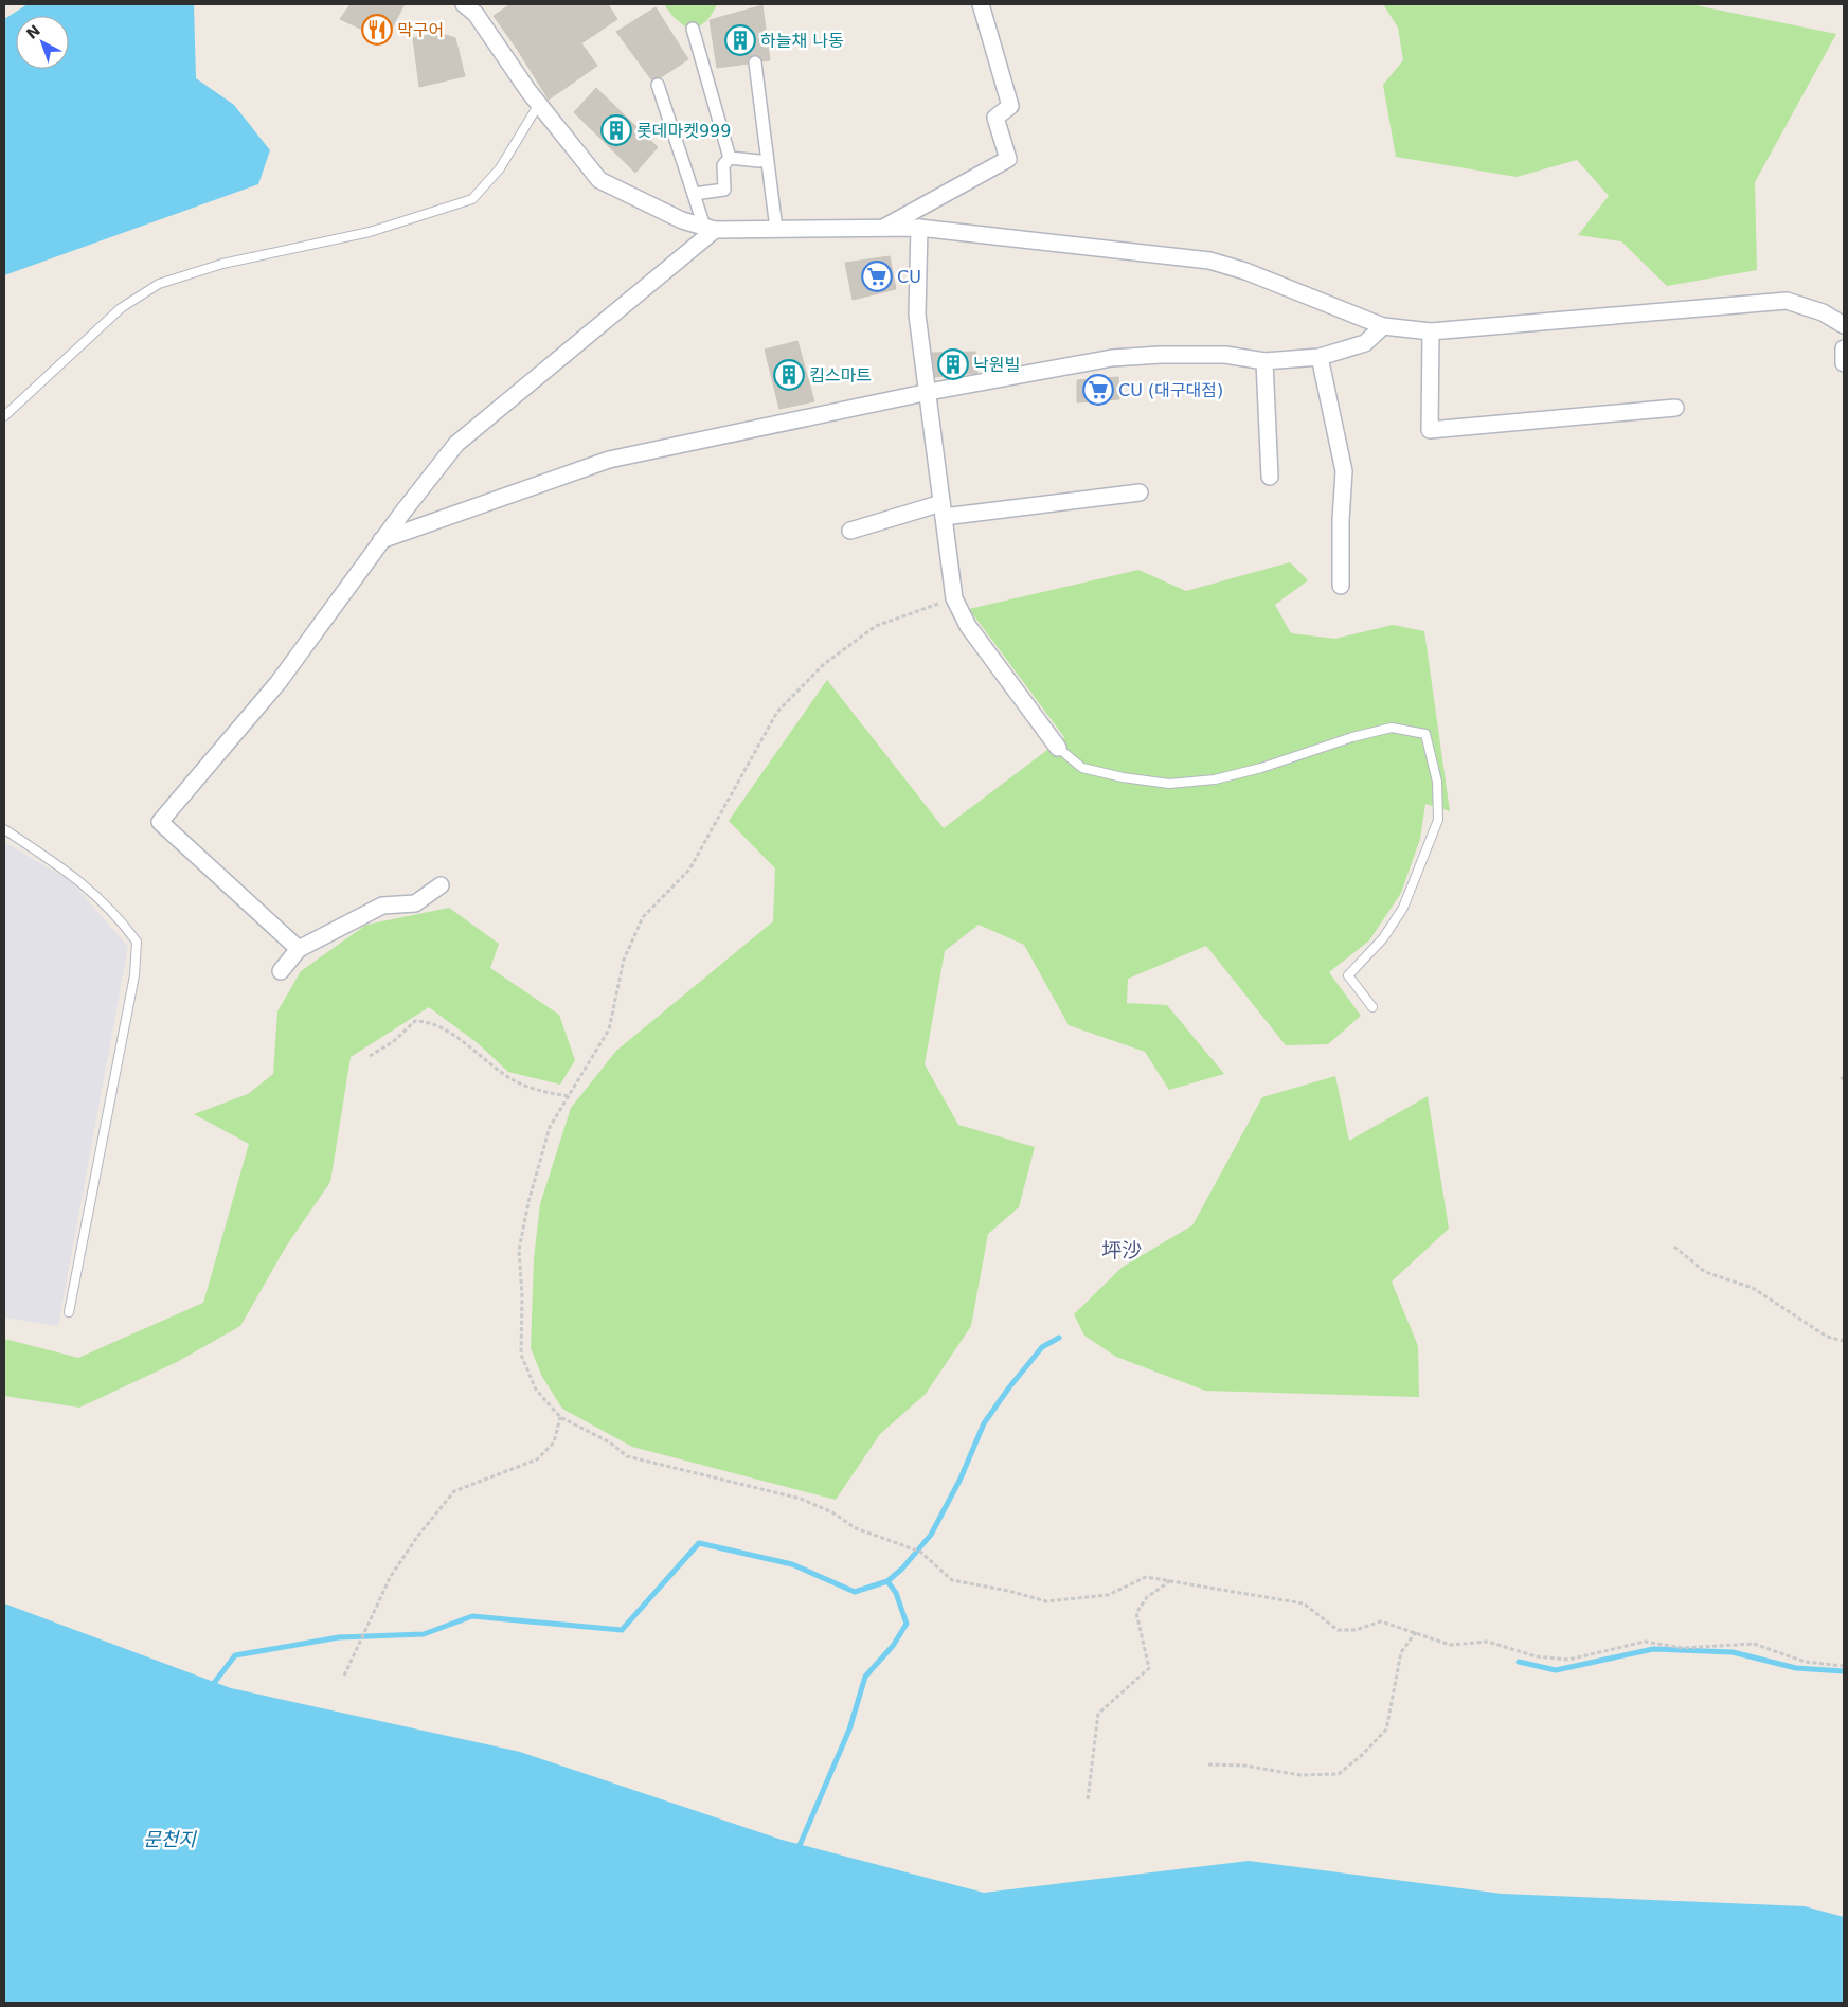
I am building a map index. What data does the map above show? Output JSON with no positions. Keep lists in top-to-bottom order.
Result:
{
  "districts": ["坪沙"],
  "water": ["문천지"],
  "places": {
    "restaurant": ["막구어"],
    "building": [
      "하늘채 나동",
      "롯데마켓999",
      "낙원빌",
      "킴스마트"
    ],
    "supermarket": ["CU", "CU (대구대점)"]
  },
  "north": "top left"
}
